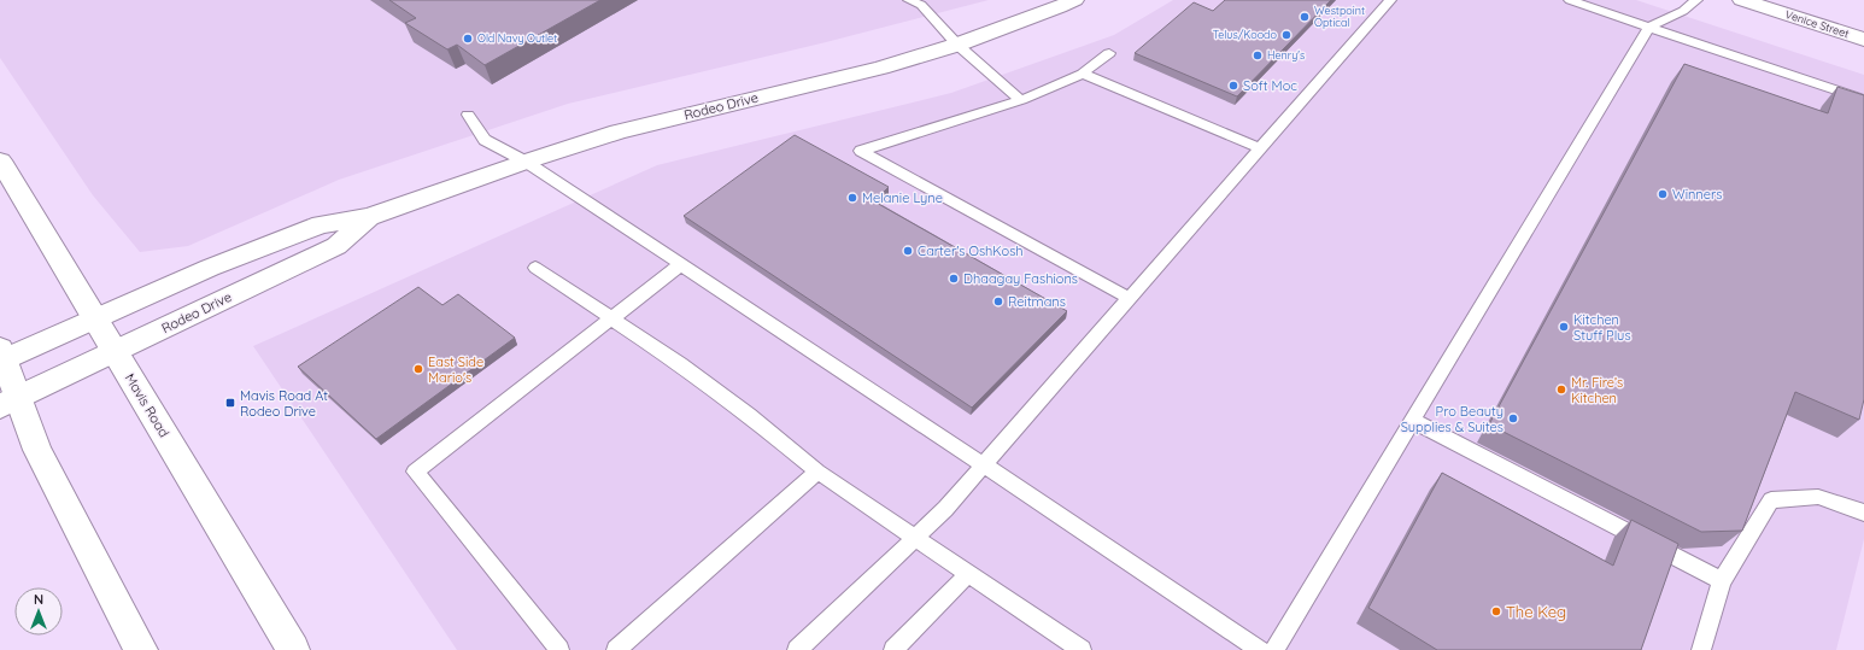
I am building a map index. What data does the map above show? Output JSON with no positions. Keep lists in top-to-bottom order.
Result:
{
  "streets": {
    "street": ["Venice Street", "Rodeo Drive", "Mavis Road"]
  },
  "crossings": [
    ["Rodeo Drive", "Mavis Road"]
  ],
  "places": {
    "other": [
      "Westpoint Optical",
      "Telus/Koodo",
      "Old Navy Outlet",
      "Henry's",
      "Soft Moc",
      "Winners",
      "Melanie Lyne",
      "Carter's OshKosh",
      "Dhaagay Fashions",
      "Reitmans",
      "Kitchen Stuff Plus",
      "East Side Mario's",
      "Mr. Fire’s Kitchen",
      "Pro Beauty Supplies & Suites",
      "The Keg"
    ],
    "transit": ["Mavis Road At Rodeo Drive"]
  },
  "north": "top"
}
